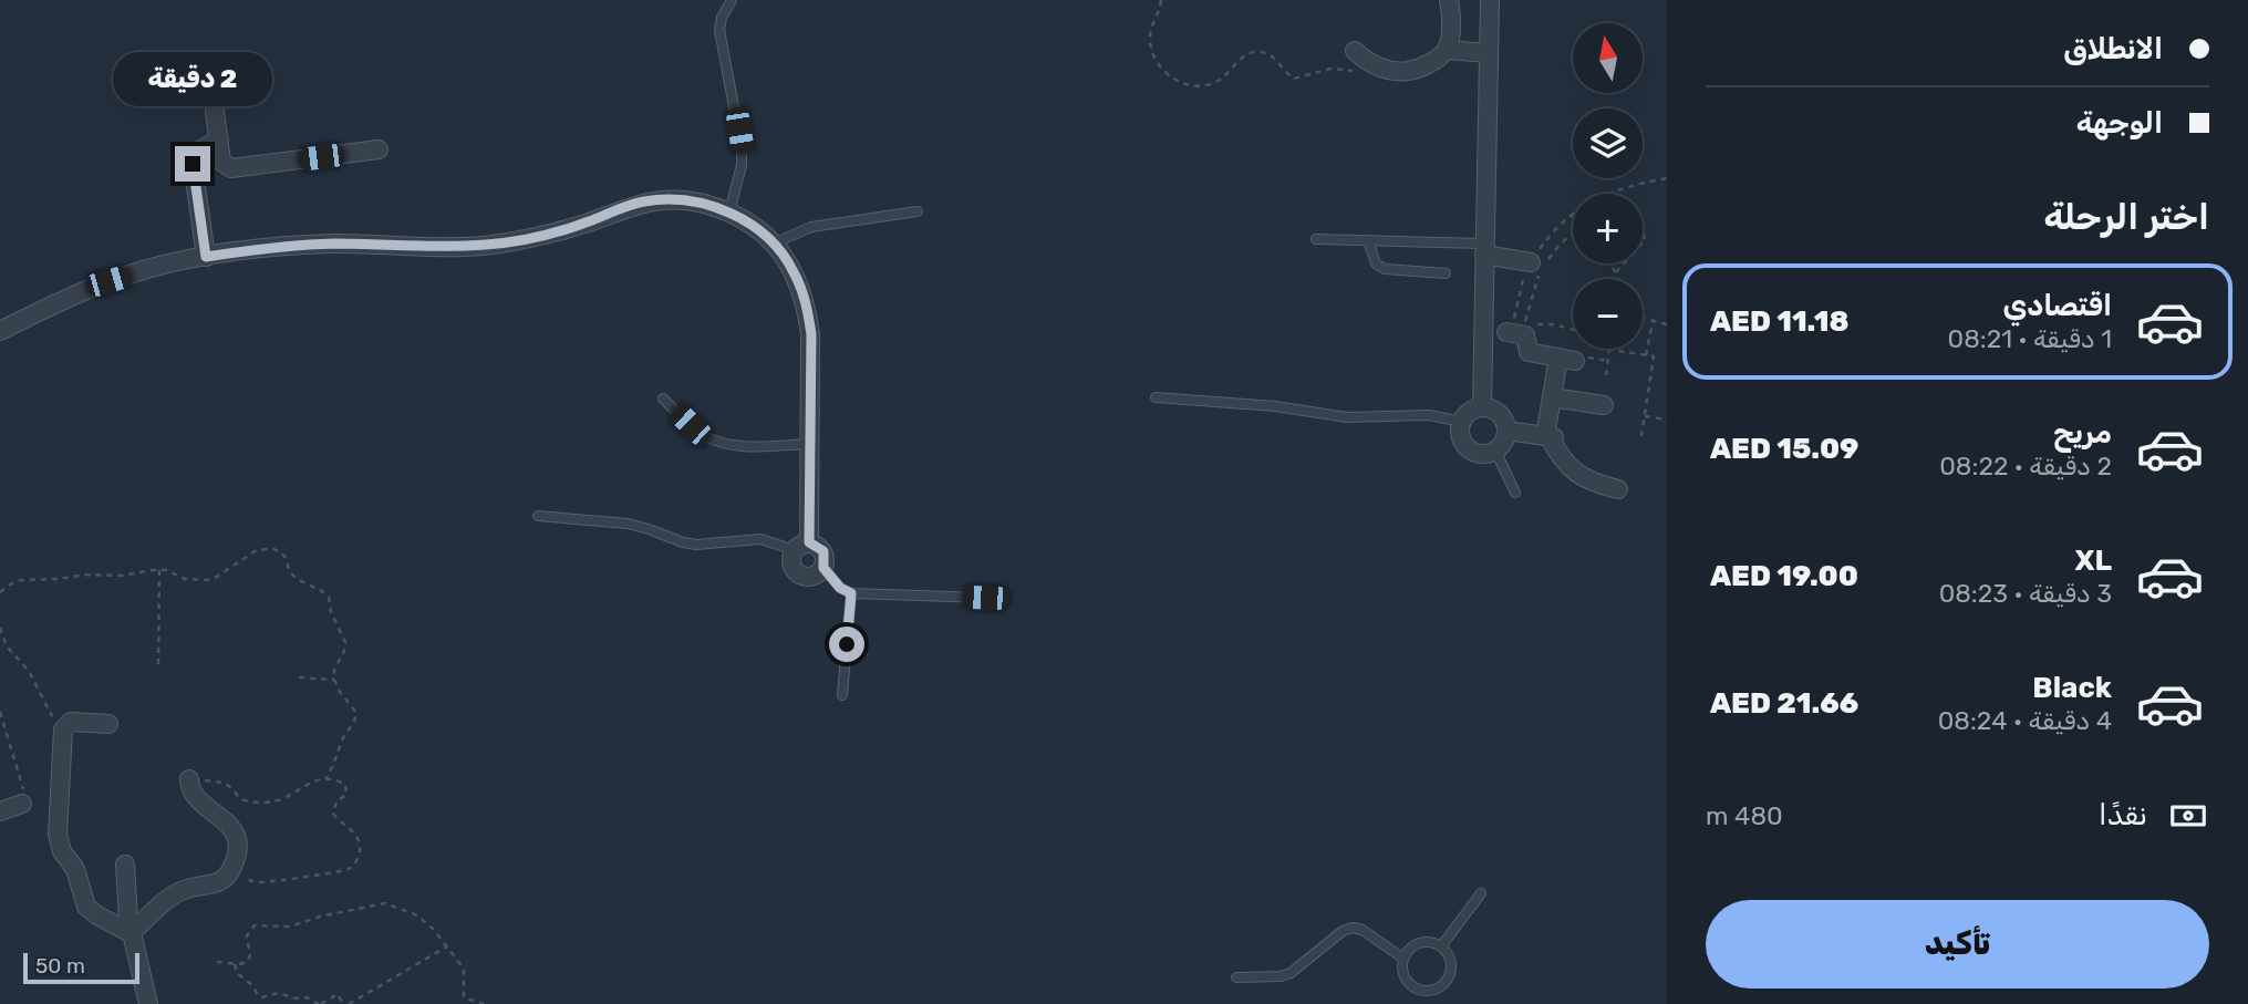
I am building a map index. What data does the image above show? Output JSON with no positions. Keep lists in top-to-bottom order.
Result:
{
  "scale_bar": "50 m",
  "north": "top",
  "page": {
    "banner": ["الانطلاق", "الوجهة"],
    "map_buttons": ["+", "−"],
    "bubble": "2 دقيقة",
    "heading": "اختر الرحلة",
    "list": [
      {
        "name": "اقتصادي",
        "note": "1 دقيقة · 08:21",
        "value": "AED 11.18"
      },
      {
        "name": "مريح",
        "note": "2 دقيقة · 08:22",
        "value": "AED 15.09"
      },
      {
        "name": "XL",
        "note": "3 دقيقة · 08:23",
        "value": "AED 19.00"
      },
      {
        "name": "Black",
        "note": "4 دقيقة · 08:24",
        "value": "AED 21.66"
      }
    ],
    "pay": ["نقدًا", "480 m"],
    "buttons": "تأكيد",
    "scale": "50 m"
  }
}
